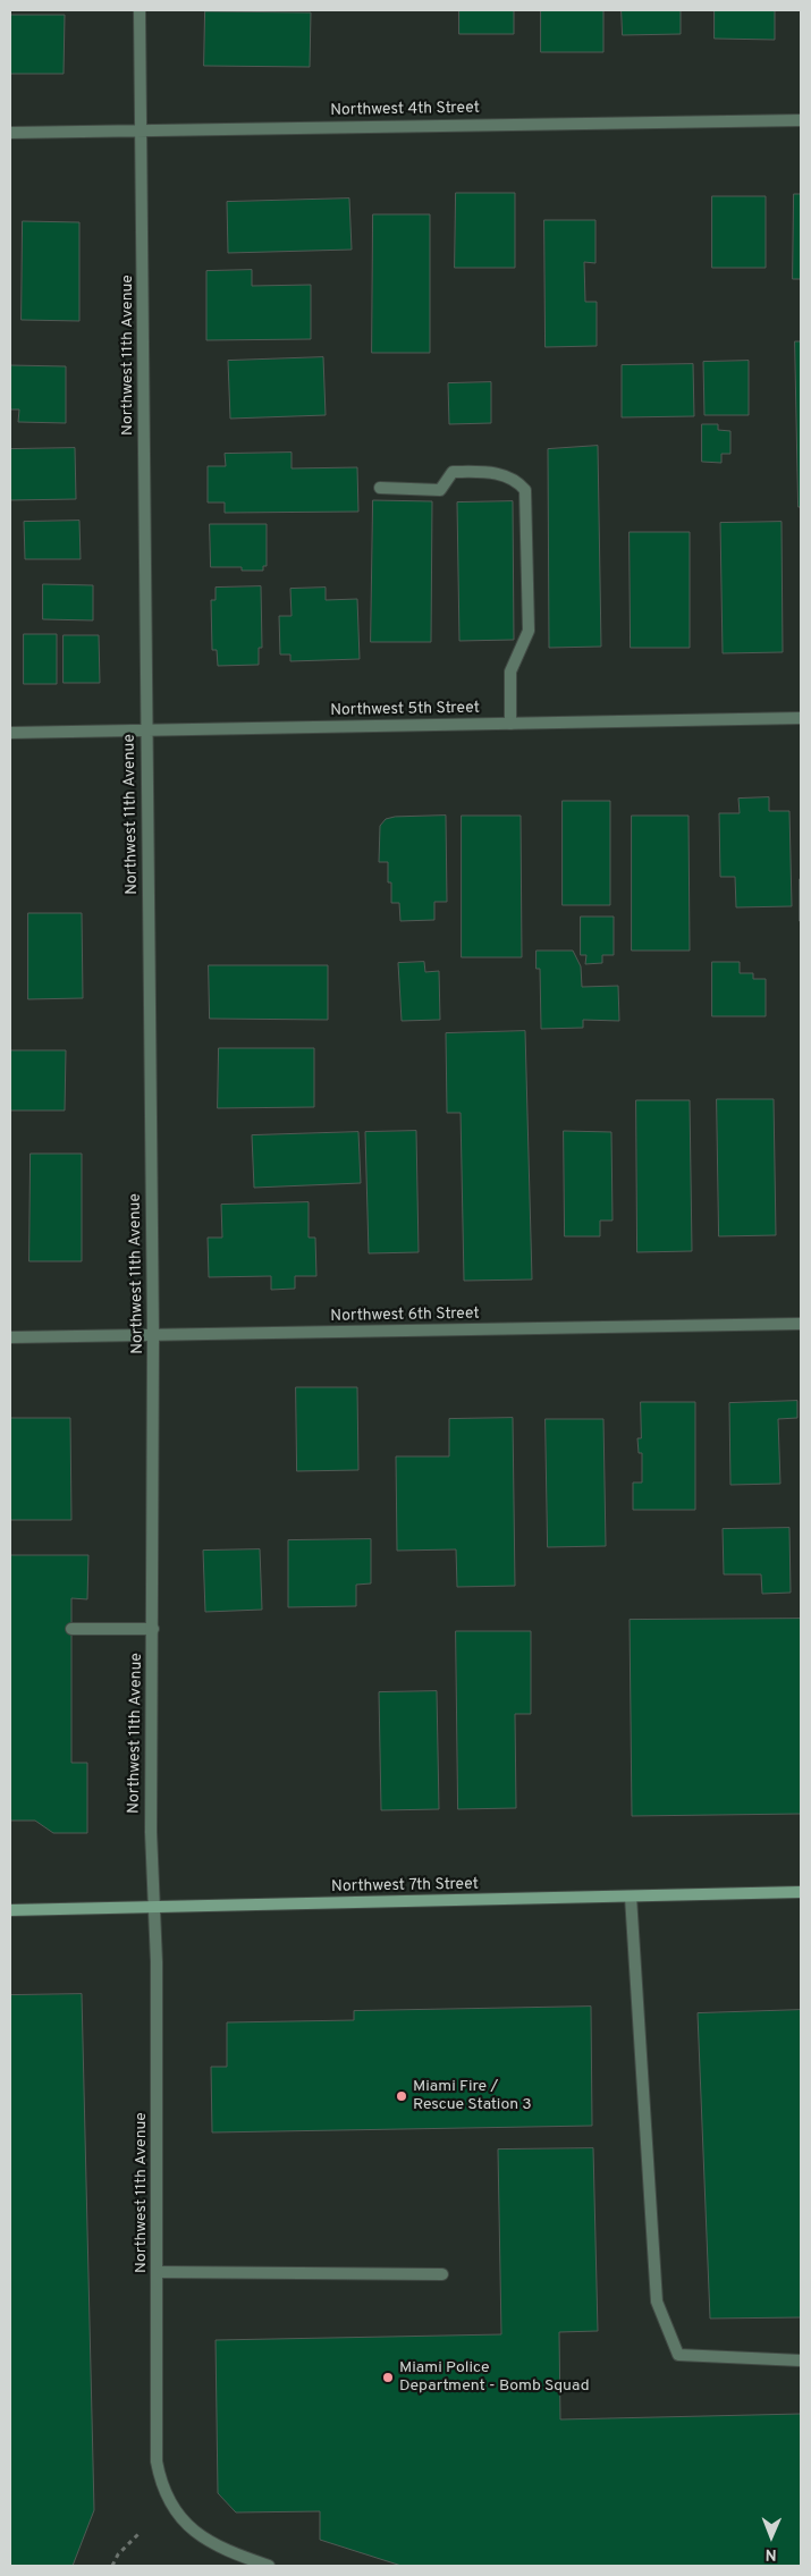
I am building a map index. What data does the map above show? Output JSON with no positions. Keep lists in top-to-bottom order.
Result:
{
  "streets": {
    "main road": ["Northwest 7th Street"],
    "street": [
      "Northwest 4th Street",
      "Northwest 11th Avenue",
      "Northwest 5th Street",
      "Northwest 6th Street"
    ]
  },
  "crossings": [
    ["Northwest 4th Street", "Northwest 11th Avenue"],
    ["Northwest 11th Avenue", "Northwest 5th Street"],
    ["Northwest 11th Avenue", "Northwest 6th Street"],
    ["Northwest 11th Avenue", "Northwest 7th Street"]
  ],
  "places": ["Miami Fire / Rescue Station 3", "Miami Police Department - Bomb Squad"],
  "north": "bottom"
}
